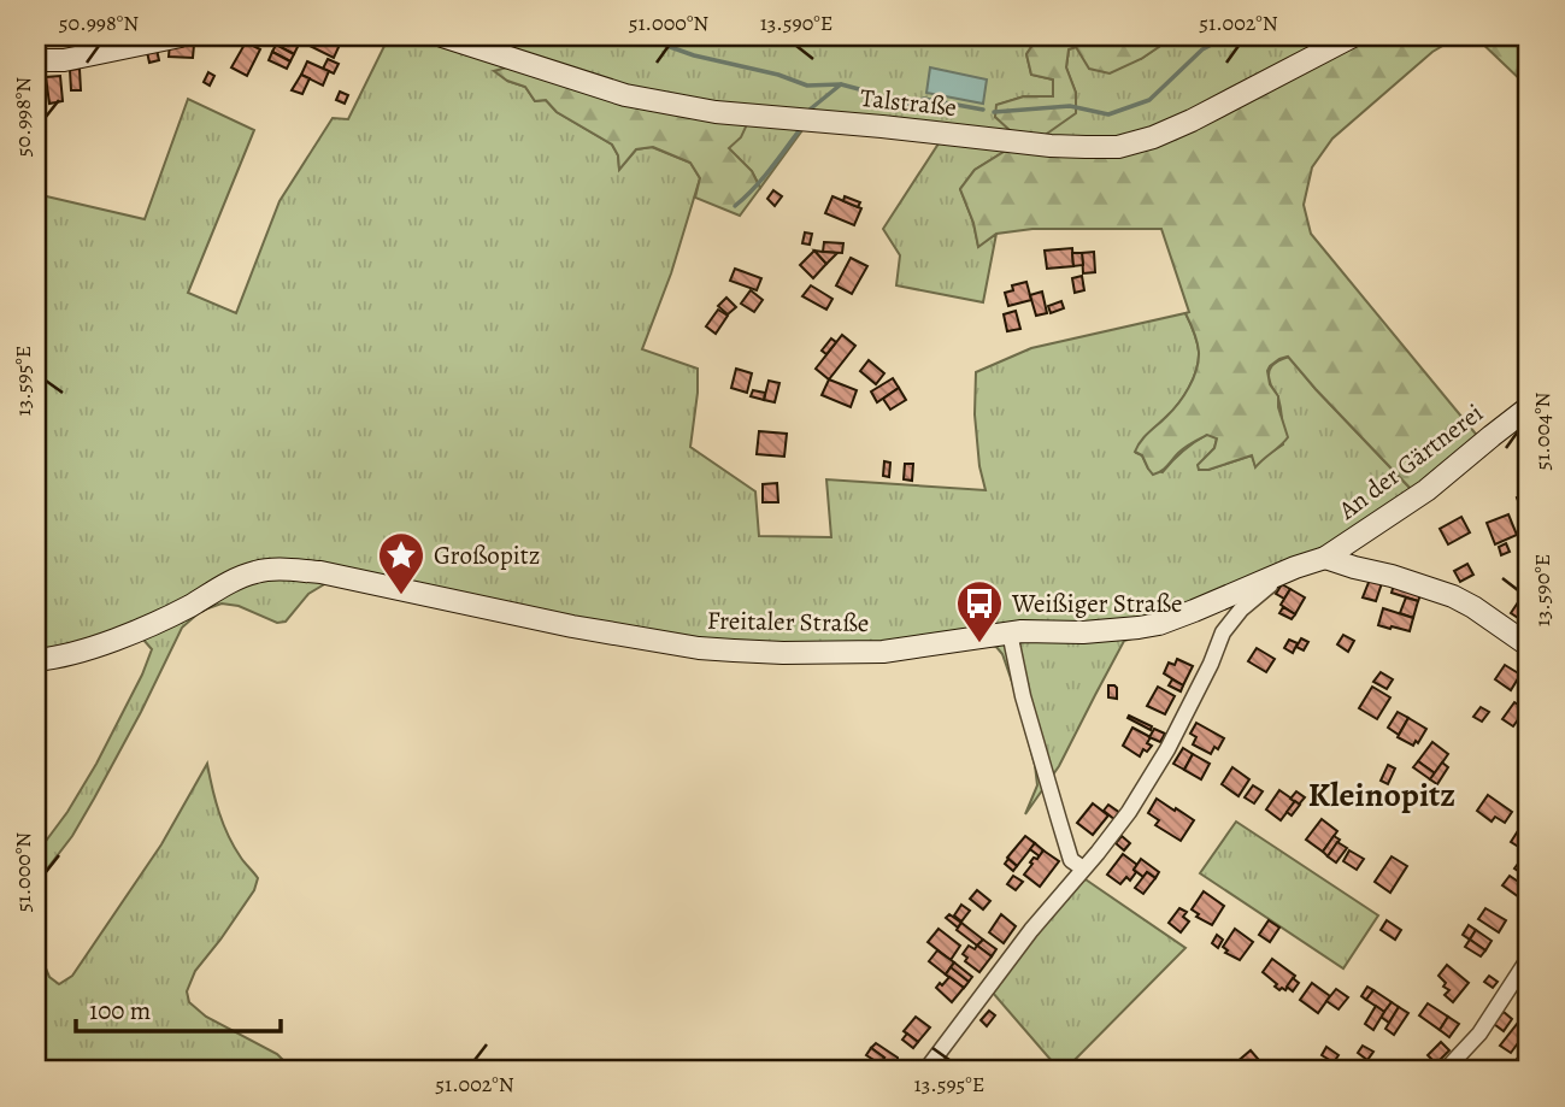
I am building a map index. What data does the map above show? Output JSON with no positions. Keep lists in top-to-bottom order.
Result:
{
  "streets": {
    "street": ["Talstraße", "An der Gärtnerei", "Freitaler Straße"]
  },
  "crossings": [
    ["An der Gärtnerei", "Freitaler Straße"]
  ],
  "districts": ["Kleinopitz"],
  "places": {
    "place": ["Großopitz"],
    "bus stop": ["Weißiger Straße"]
  },
  "scale_bar": "100 m",
  "coordinates": [
    "50.998°N",
    "51.000°N",
    "13.590°E",
    "51.002°N",
    "13.595°E",
    "51.004°N"
  ]
}
